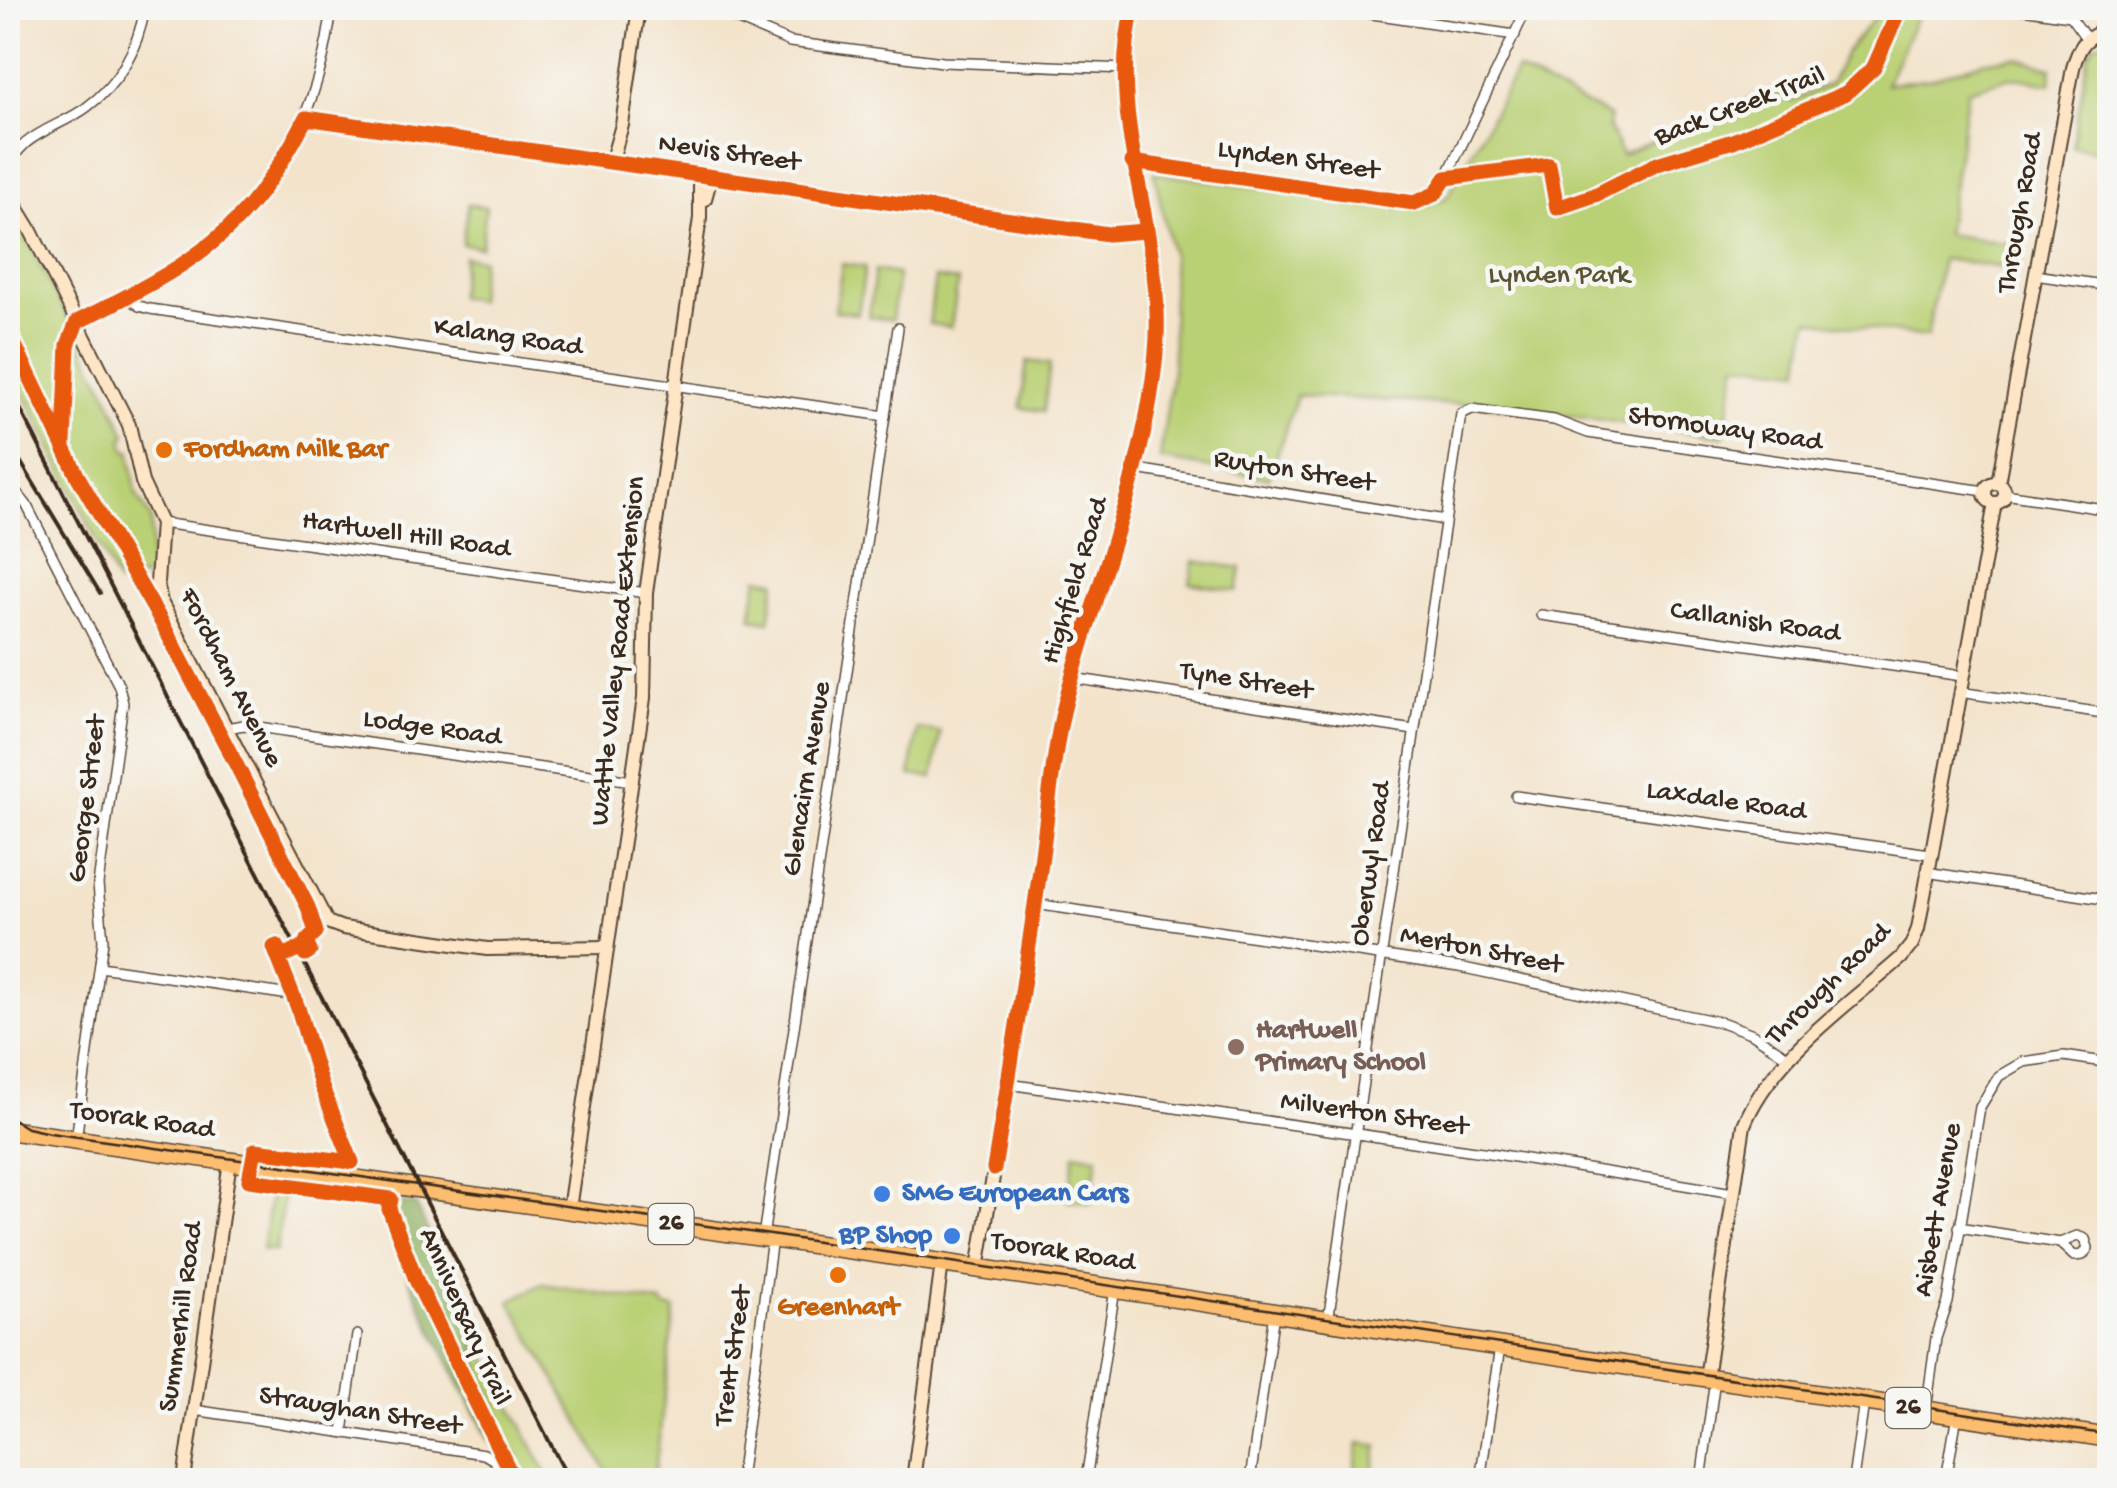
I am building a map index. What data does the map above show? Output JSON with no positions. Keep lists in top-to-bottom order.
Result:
{
  "streets": {
    "highway": ["Toorak Road", "26"],
    "street": [
      "Nevis Street",
      "Lynden Street",
      "Through Road",
      "Kalang Road",
      "Stornoway Road",
      "Ruyton Street",
      "Hartwell Hill Road",
      "Highfield Road",
      "Callanish Road",
      "Wattle Valley Road Extension",
      "Fordham Avenue",
      "Tyne Street",
      "Lodge Road",
      "Glencairn Avenue",
      "George Street",
      "Laxdale Road",
      "Oberwyl Road",
      "Merton Street",
      "Milverton Street",
      "Aisbett Avenue",
      "Summerhill Road",
      "Trent Street",
      "Straughan Street"
    ],
    "cycle path": ["Back Creek Trail", "Anniversary Trail"]
  },
  "crossings": [
    ["Nevis Street", "Highfield Road"],
    ["Nevis Street", "Wattle Valley Road Extension"],
    ["Lynden Street", "Highfield Road"],
    ["Through Road", "Callanish Road"],
    ["Through Road", "Laxdale Road"],
    ["Through Road", "Merton Street"],
    ["Through Road", "Milverton Street"],
    ["Through Road", "Toorak Road"],
    ["Kalang Road", "Wattle Valley Road Extension"],
    ["Kalang Road", "Glencairn Avenue"],
    ["Stornoway Road", "Oberwyl Road"],
    ["Ruyton Street", "Highfield Road"],
    ["Ruyton Street", "Oberwyl Road"],
    ["Hartwell Hill Road", "Wattle Valley Road Extension"],
    ["Hartwell Hill Road", "Fordham Avenue"],
    ["Highfield Road", "Tyne Street"],
    ["Highfield Road", "Merton Street"],
    ["Highfield Road", "Milverton Street"],
    ["Highfield Road", "Toorak Road"],
    ["Wattle Valley Road Extension", "Fordham Avenue"],
    ["Wattle Valley Road Extension", "Lodge Road"],
    ["Wattle Valley Road Extension", "Toorak Road"],
    ["Fordham Avenue", "Lodge Road"],
    ["Tyne Street", "Oberwyl Road"],
    ["Glencairn Avenue", "Toorak Road"],
    ["Glencairn Avenue", "Trent Street"],
    ["George Street", "Toorak Road"],
    ["Oberwyl Road", "Merton Street"],
    ["Oberwyl Road", "Milverton Street"],
    ["Oberwyl Road", "Toorak Road"],
    ["Toorak Road", "Aisbett Avenue"],
    ["Toorak Road", "Summerhill Road"],
    ["Toorak Road", "Trent Street"],
    ["Summerhill Road", "Straughan Street"]
  ],
  "parks": ["Lynden Park"],
  "places": [
    "Fordham Milk Bar",
    "Hartwell Primary School",
    "SMG European Cars",
    "BP Shop",
    "Greenhart"
  ]
}
